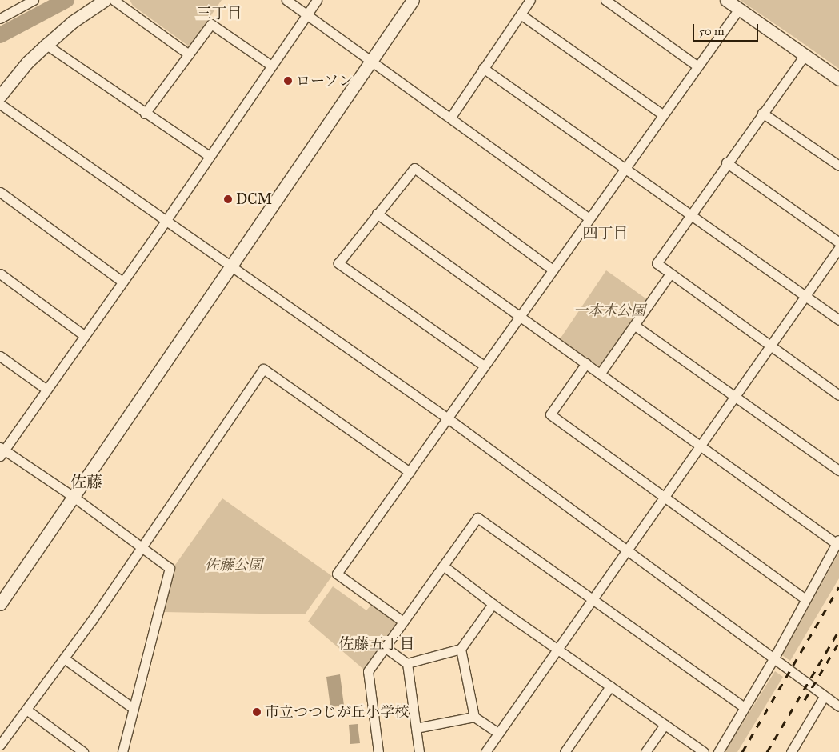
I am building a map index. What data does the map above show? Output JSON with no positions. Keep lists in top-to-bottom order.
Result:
{
  "districts": [
    "三丁目",
    "四丁目",
    "佐藤",
    "佐藤五丁目"
  ],
  "parks": ["一本木公園", "佐藤公園"],
  "places": ["ローソン", "DCM", "市立つつじが丘小学校"],
  "scale_bar": "50 m"
}
